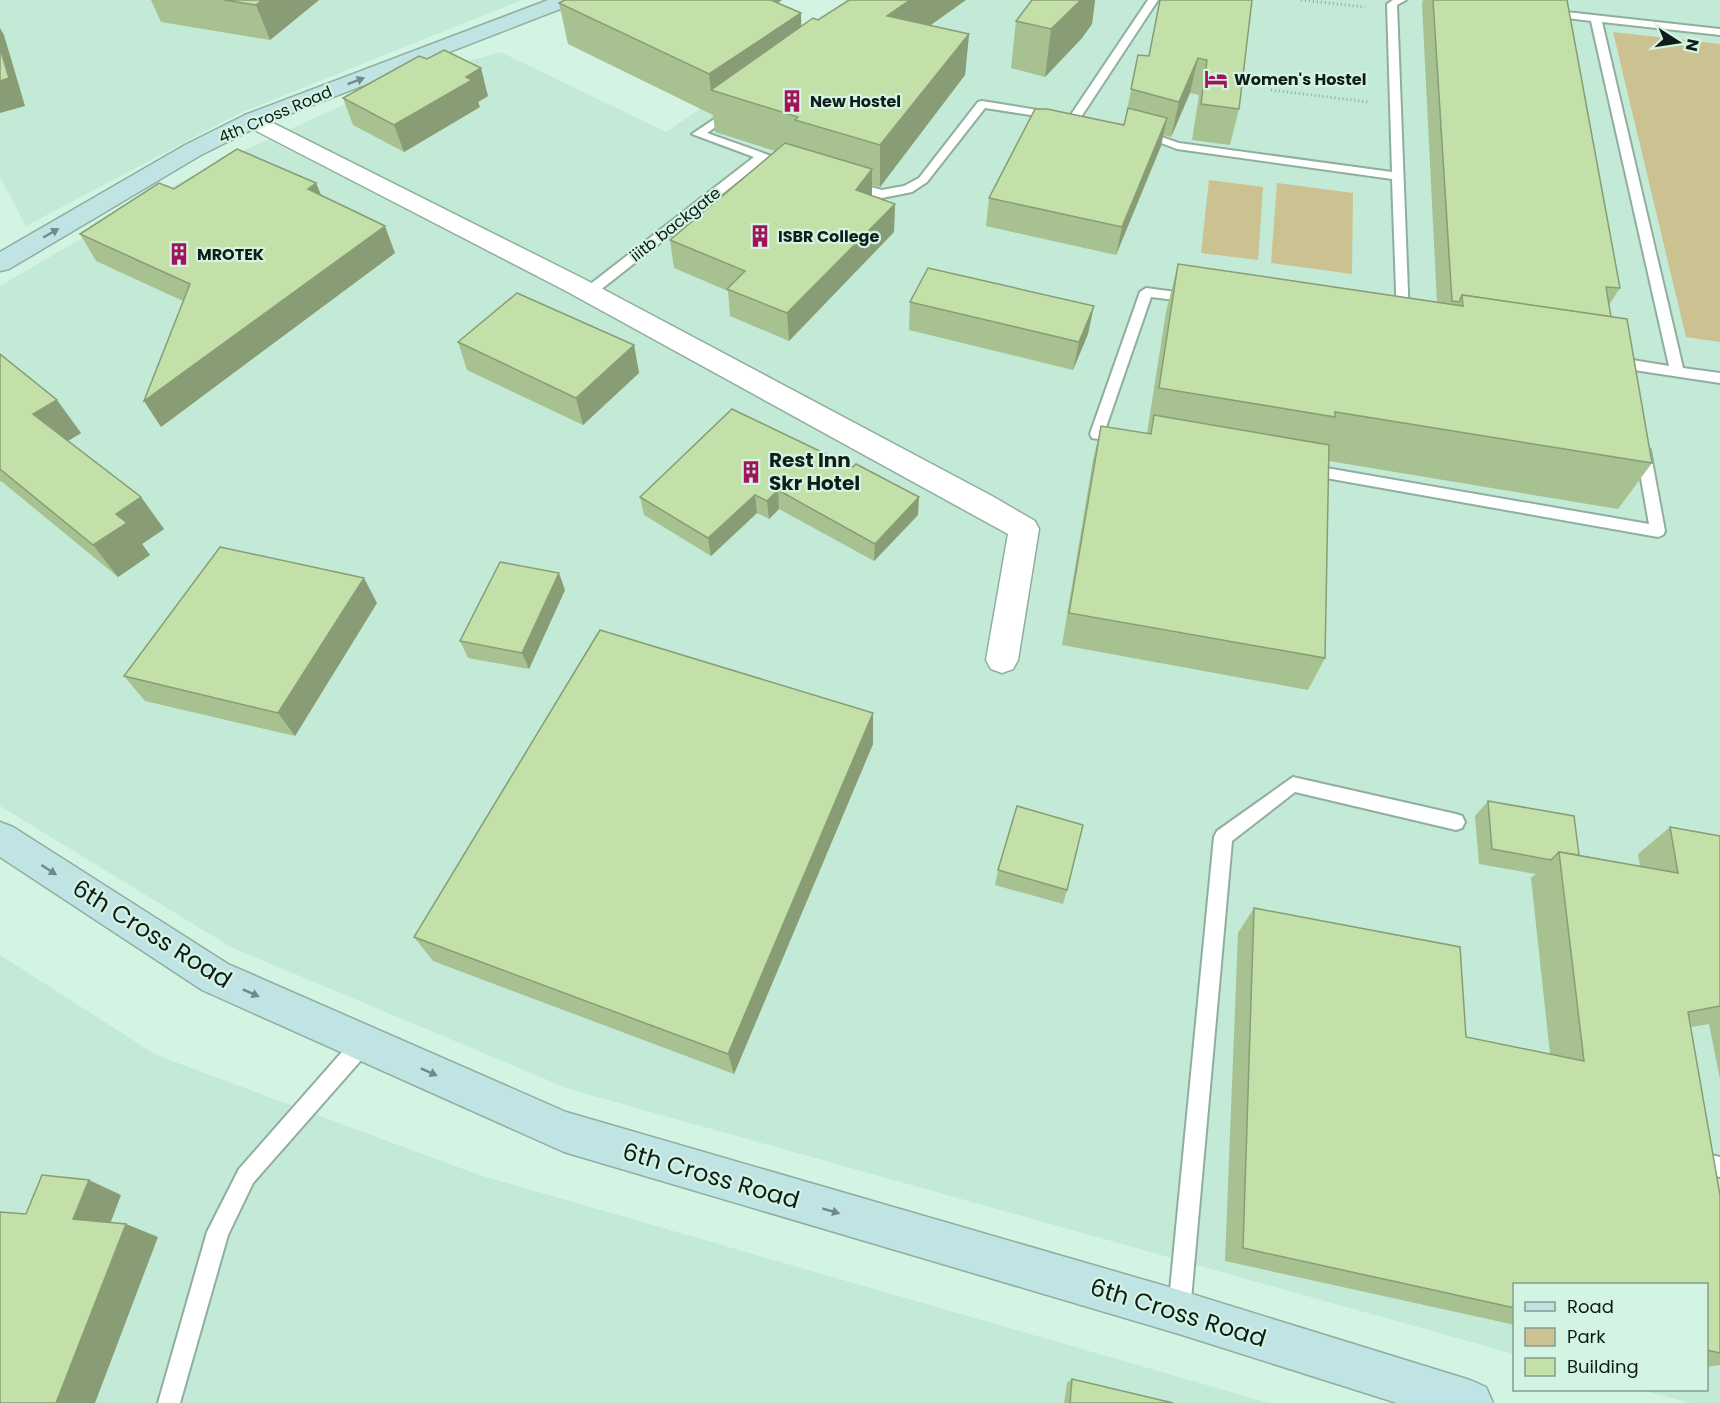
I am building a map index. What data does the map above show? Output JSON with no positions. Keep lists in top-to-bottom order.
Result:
{
  "streets": {
    "street": ["4th Cross Road", "6th Cross Road"],
    "lane": ["iiitb backgate"]
  },
  "one_way": ["4th Cross Road", "6th Cross Road"],
  "places": {
    "hotel": ["Women's Hostel"],
    "building": [
      "New Hostel",
      "ISBR College",
      "MROTEK",
      "Rest Inn Skr Hotel"
    ]
  },
  "legend": ["Road", "Park", "Building"],
  "north": "right"
}
